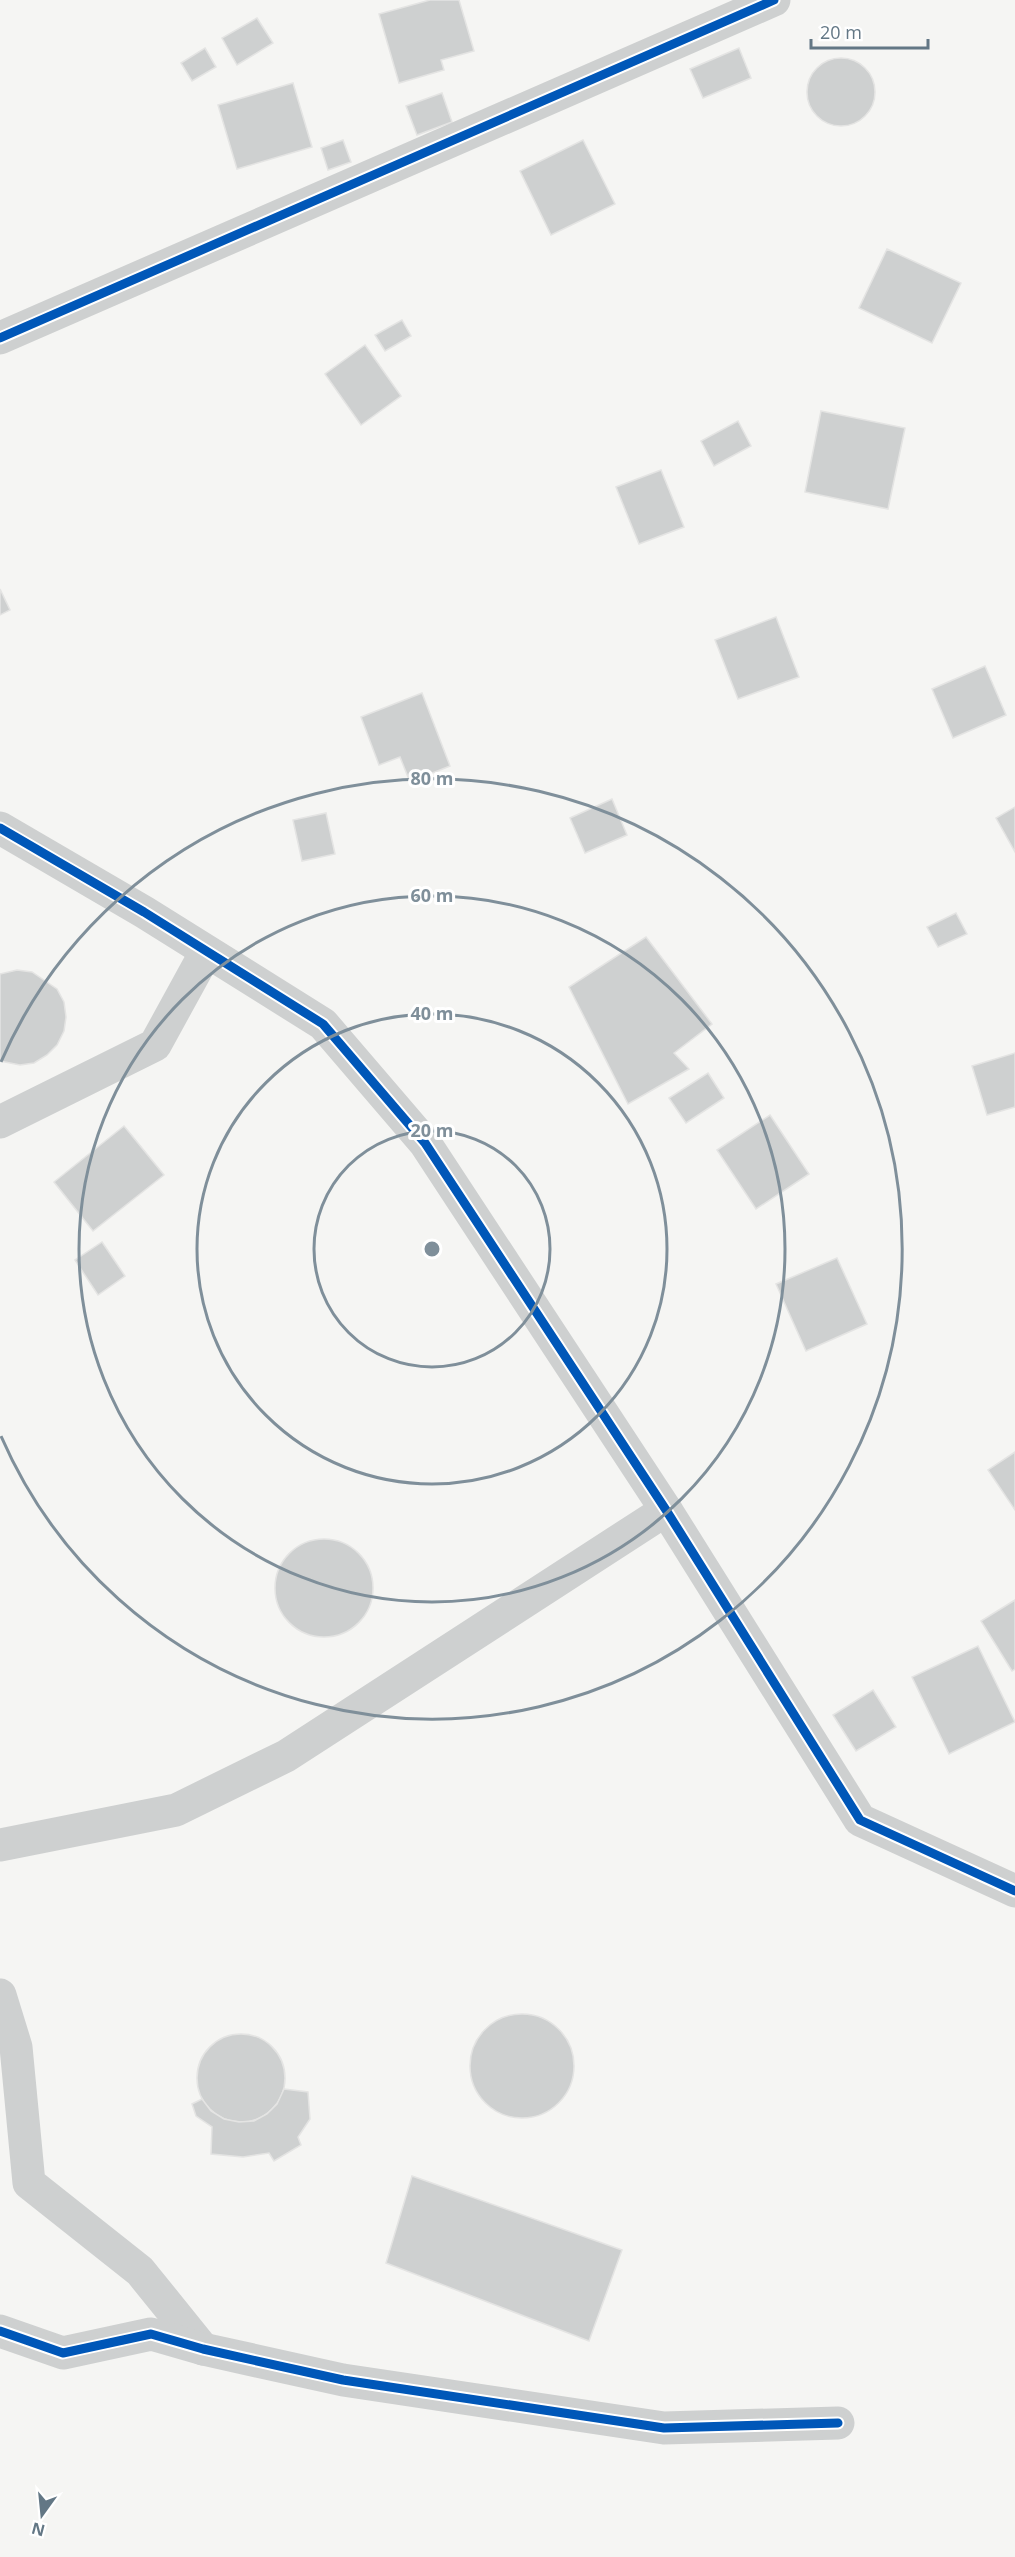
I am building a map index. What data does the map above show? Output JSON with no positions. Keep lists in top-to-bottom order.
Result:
{
  "scale_bar": "20 m",
  "north": "bottom",
  "rings": [
    "80 m",
    "60 m",
    "40 m",
    "20 m"
  ]
}
